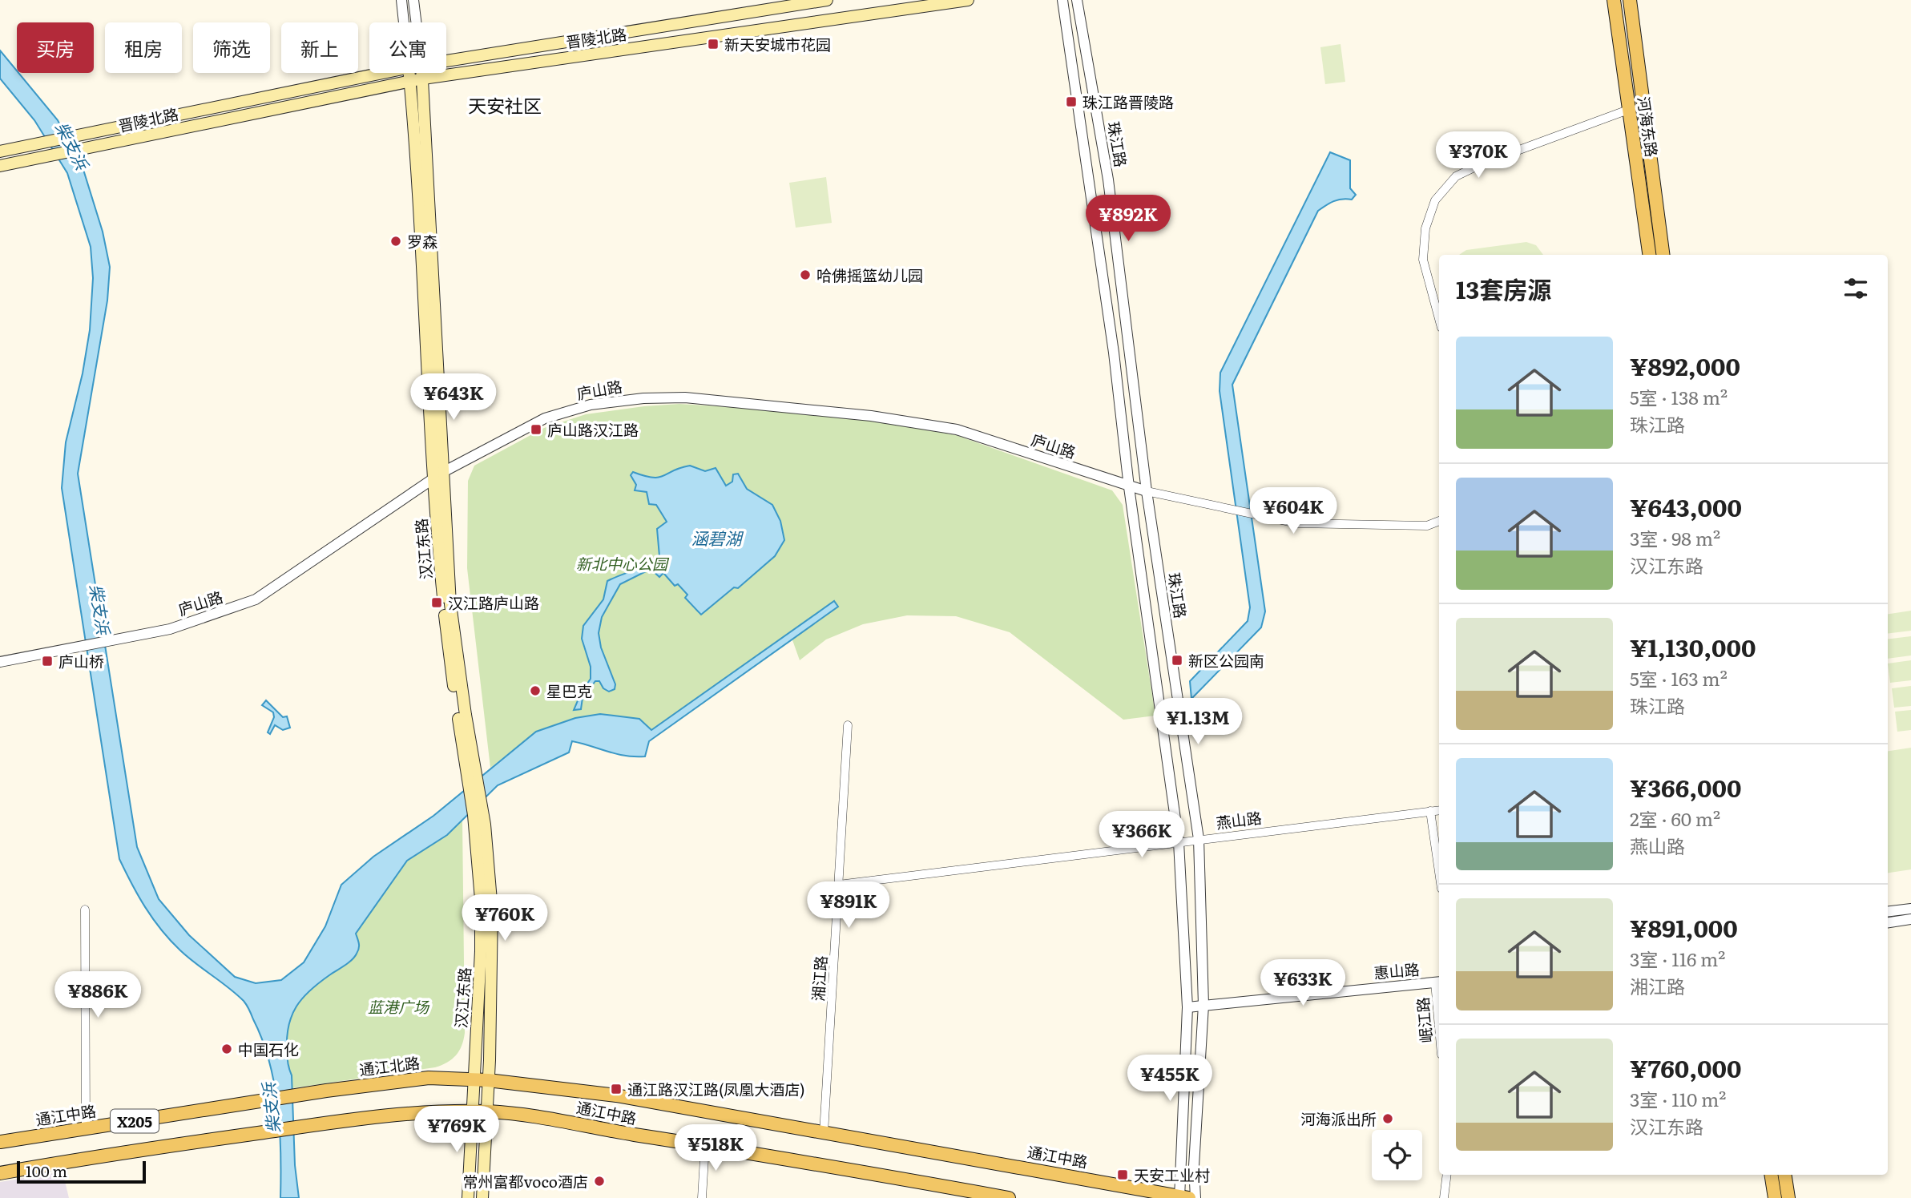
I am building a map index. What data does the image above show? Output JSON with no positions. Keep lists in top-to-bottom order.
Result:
{
  "streets": {
    "main road": [
      "晋陵北路",
      "河海东路",
      "汉江东路",
      "通江北路",
      "通江中路",
      "X205"
    ],
    "street": [
      "珠江路",
      "庐山路",
      "燕山路",
      "惠山路",
      "湘江路",
      "岷江路"
    ]
  },
  "crossings": [
    ["晋陵北路", "汉江东路"],
    ["珠江路", "庐山路"],
    ["珠江路", "燕山路"],
    ["珠江路", "惠山路"],
    ["庐山路", "汉江东路"],
    ["汉江东路", "通江北路"],
    ["汉江东路", "通江中路"],
    ["燕山路", "湘江路"],
    ["惠山路", "岷江路"],
    ["湘江路", "通江中路"],
    ["通江北路", "通江中路"]
  ],
  "districts": ["天安社区"],
  "water": ["柴支浜", "涵碧湖"],
  "parks": ["新北中心公园", "蓝港广场"],
  "places": {
    "transit": [
      "新天安城市花园",
      "珠江路晋陵路",
      "庐山路汉江路",
      "汉江路庐山路",
      "新区公园南",
      "庐山桥",
      "通江路汉江路(凤凰大酒店)",
      "天安工业村"
    ],
    "other": [
      "罗森",
      "哈佛摇篮幼儿园",
      "星巴克",
      "中国石化",
      "河海派出所",
      "常州富都voco酒店"
    ]
  },
  "scale_bar": "100 m",
  "page": {
    "chip": [
      "买房",
      "租房",
      "筛选",
      "新上",
      "公寓"
    ],
    "price": [
      "¥370K",
      "¥892K",
      "¥643K",
      "¥604K",
      "¥1.13M",
      "¥366K",
      "¥891K",
      "¥760K",
      "¥633K",
      "¥886K",
      "¥455K",
      "¥769K",
      "¥518K"
    ],
    "heading": "13套房源",
    "list": [
      {
        "name": "¥892,000",
        "note": "5室 · 138 m² · 珠江路"
      },
      {
        "name": "¥643,000",
        "note": "3室 · 98 m² · 汉江东路"
      },
      {
        "name": "¥1,130,000",
        "note": "5室 · 163 m² · 珠江路"
      },
      {
        "name": "¥366,000",
        "note": "2室 · 60 m² · 燕山路"
      },
      {
        "name": "¥891,000",
        "note": "3室 · 116 m² · 湘江路"
      },
      {
        "name": "¥760,000",
        "note": "3室 · 110 m² · 汉江东路"
      }
    ],
    "scale": "100 m"
  }
}
